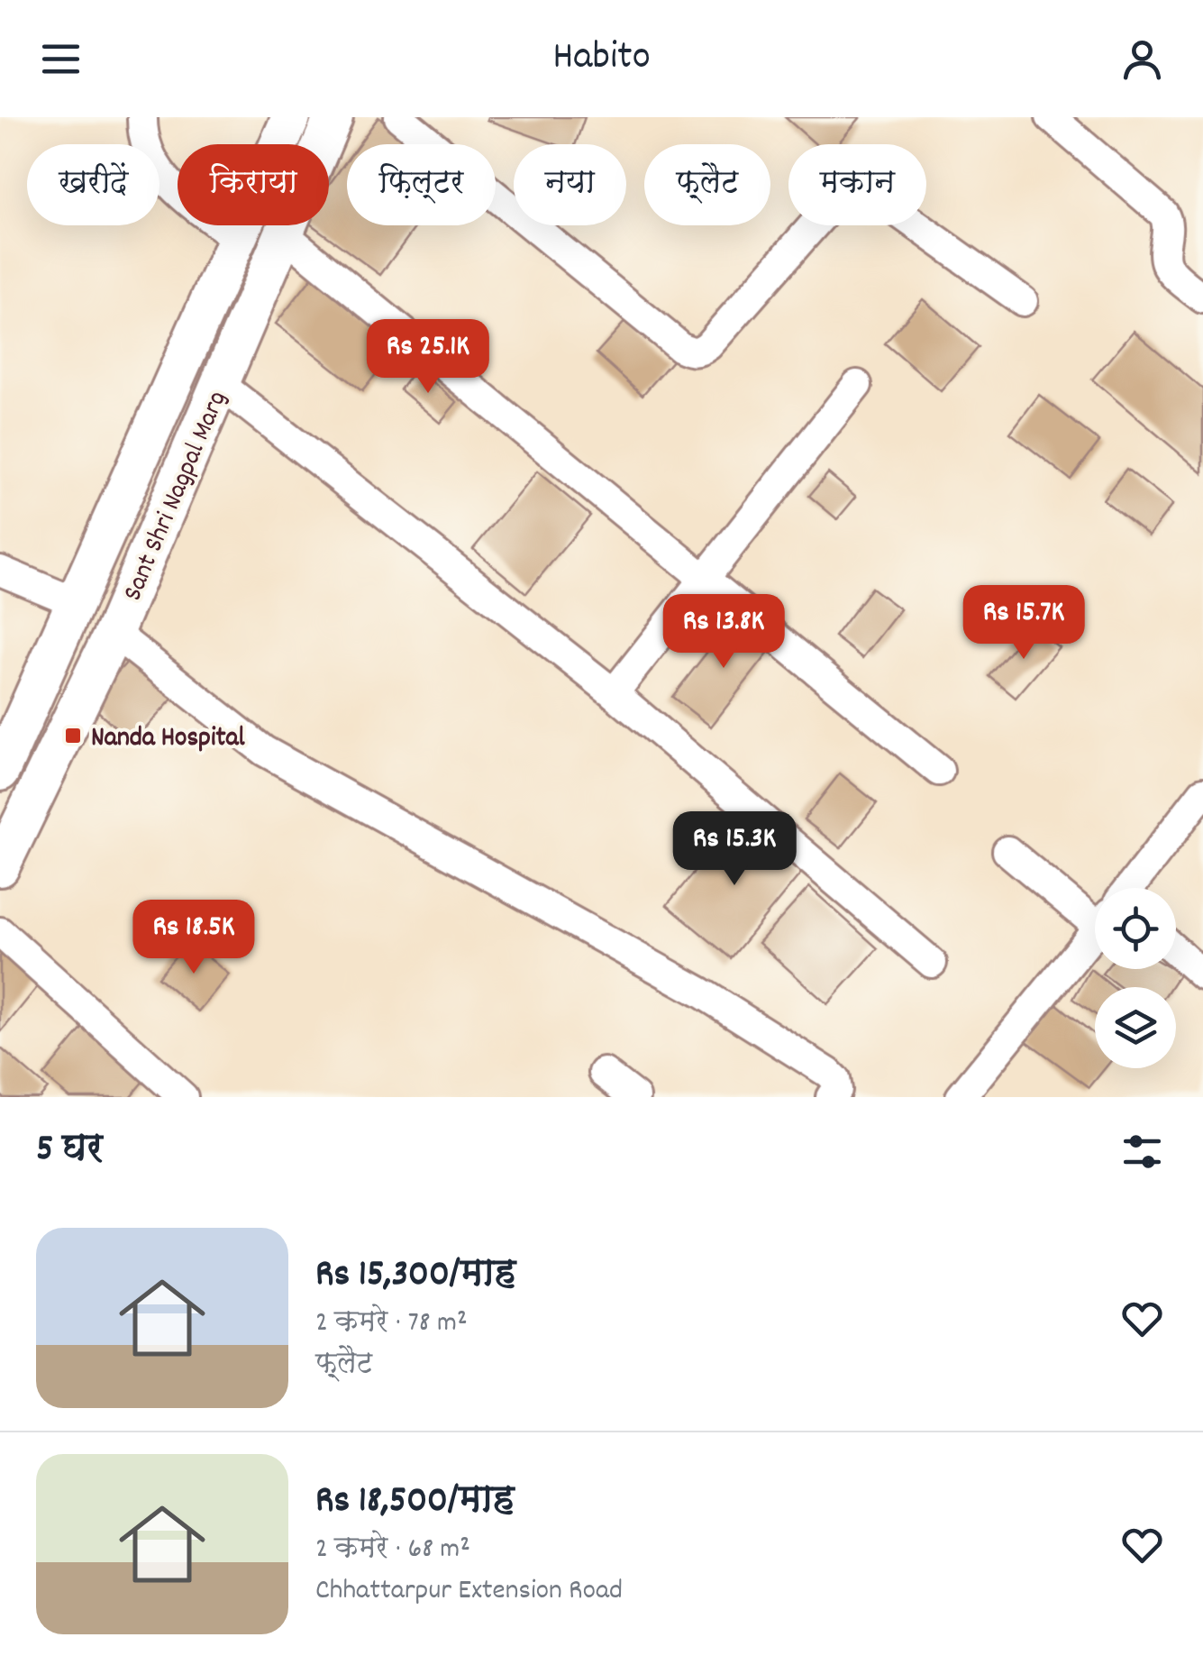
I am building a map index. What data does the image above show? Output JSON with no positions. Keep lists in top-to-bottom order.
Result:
{
  "streets": {
    "main road": ["Sant Shri Nagpal Marg"]
  },
  "places": {
    "transit": ["Nanda Hospital"]
  },
  "page": {
    "header": "Habito",
    "chip": [
      "खरीदें",
      "किराया",
      "फ़िल्टर",
      "नया",
      "फ़्लैट",
      "मकान"
    ],
    "price": [
      "Rs 25.1K",
      "Rs 15.7K",
      "Rs 13.8K",
      "Rs 15.3K",
      "Rs 18.5K"
    ],
    "heading": "5 घर",
    "list": [
      {
        "name": "Rs 15,300/माह",
        "note": "2 कमरे · 78 m² · फ़्लैट"
      },
      {
        "name": "Rs 18,500/माह",
        "note": "2 कमरे · 68 m² · Chhattarpur Extension Road"
      }
    ]
  }
}
